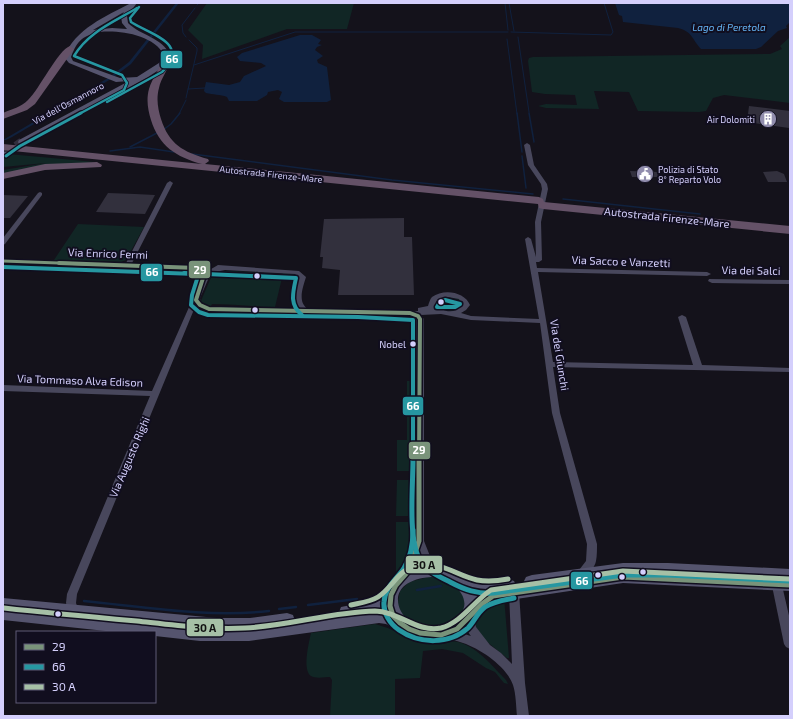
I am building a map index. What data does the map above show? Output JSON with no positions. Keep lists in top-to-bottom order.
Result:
{
  "streets": {
    "highway": ["Autostrada Firenze-Mare"],
    "main road": ["Via dell'Osmannoro"],
    "street": [
      "Via Enrico Fermi",
      "Via Sacco e Vanzetti",
      "Via dei Salci",
      "Via dei Giunchi",
      "Via Tommaso Alva Edison",
      "Via Augusto Righi"
    ]
  },
  "crossings": [
    ["Via dell'Osmannoro", "Autostrada Firenze-Mare"],
    ["Via Enrico Fermi", "Via Augusto Righi"],
    ["Via Sacco e Vanzetti", "Via dei Giunchi"],
    ["Via Tommaso Alva Edison", "Via Augusto Righi"]
  ],
  "water": ["Lago di Peretola"],
  "places": {
    "building": ["Air Dolomiti"],
    "public building": ["Polizia di Stato 8° Reparto Volo"],
    "other": ["Nobel"]
  },
  "lines": ["transit line 66", "transit line 29"],
  "legend": ["29", "66", "30 A"]
}
